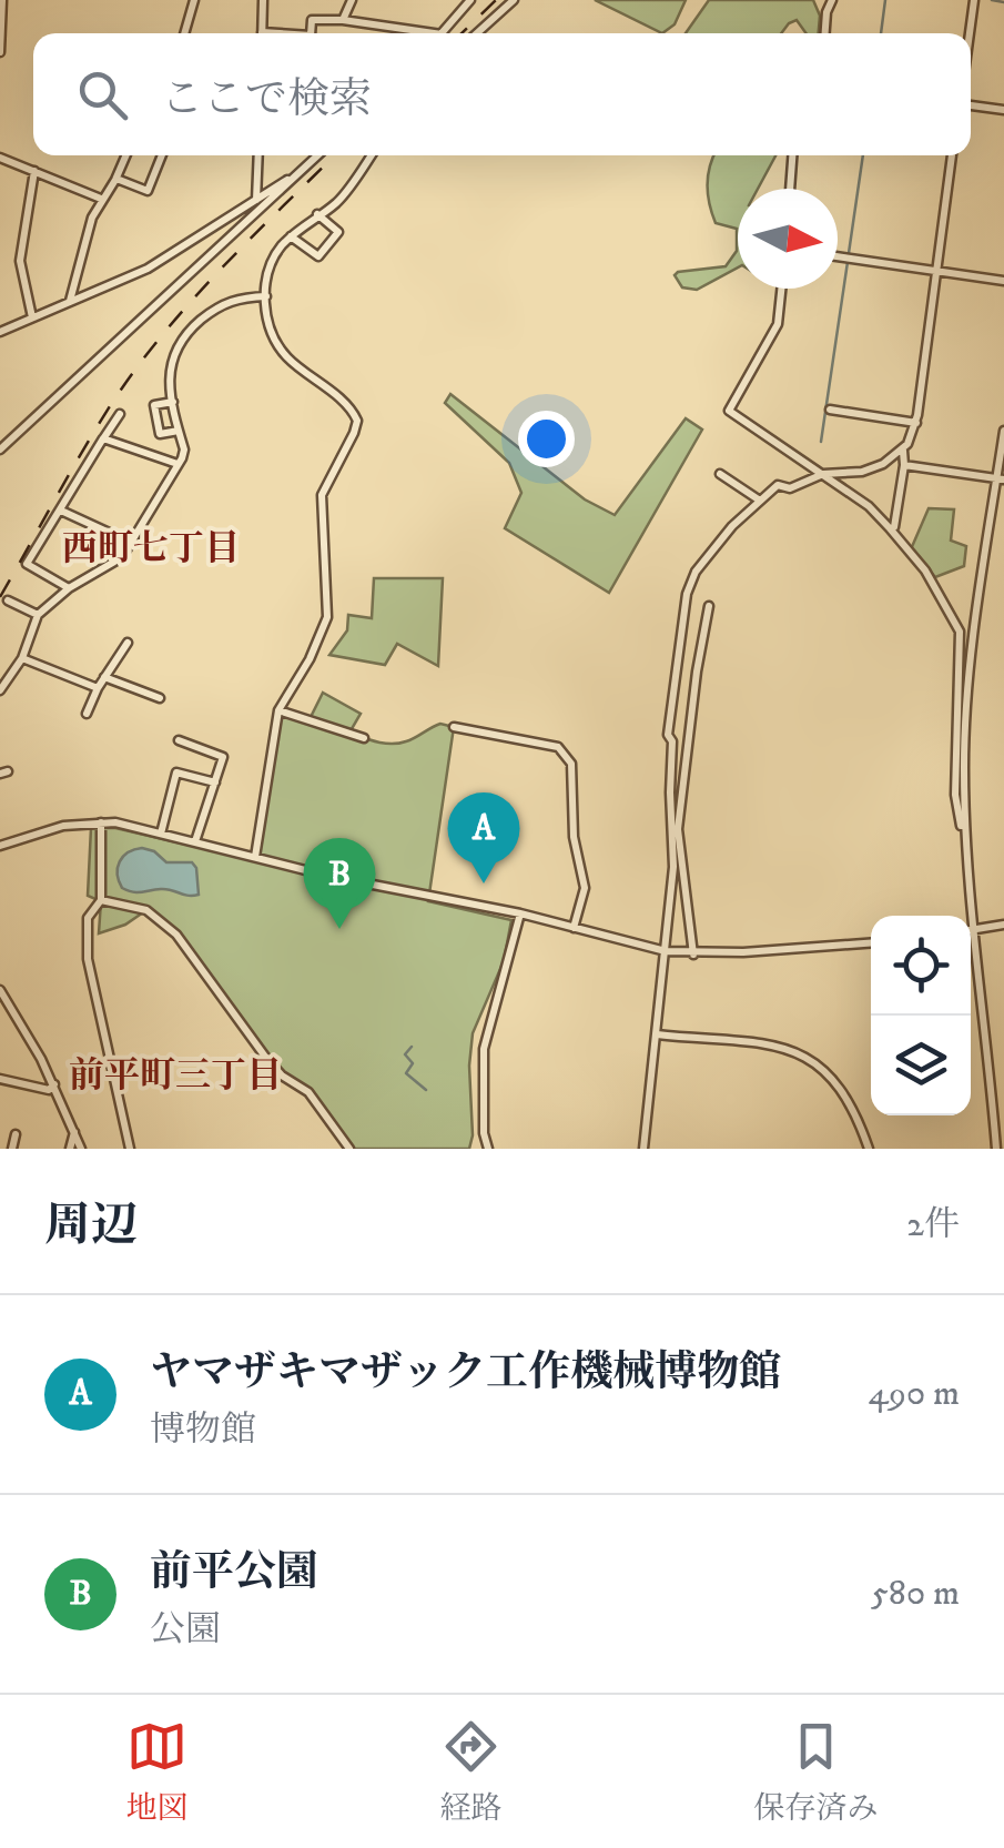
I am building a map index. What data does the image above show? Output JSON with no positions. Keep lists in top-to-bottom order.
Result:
{
  "districts": ["西町七丁目", "前平町三丁目"],
  "north": "right",
  "page": {
    "search": "ここで検索",
    "pins": ["A", "B"],
    "heading": ["周辺", "2件"],
    "list": [
      {
        "mark": "A",
        "name": "ヤマザキマザック工作機械博物館",
        "note": "博物館",
        "value": "490 m"
      },
      {
        "mark": "B",
        "name": "前平公園",
        "note": "公園",
        "value": "580 m"
      }
    ],
    "nav": ["地図", "経路", "保存済み"]
  }
}
